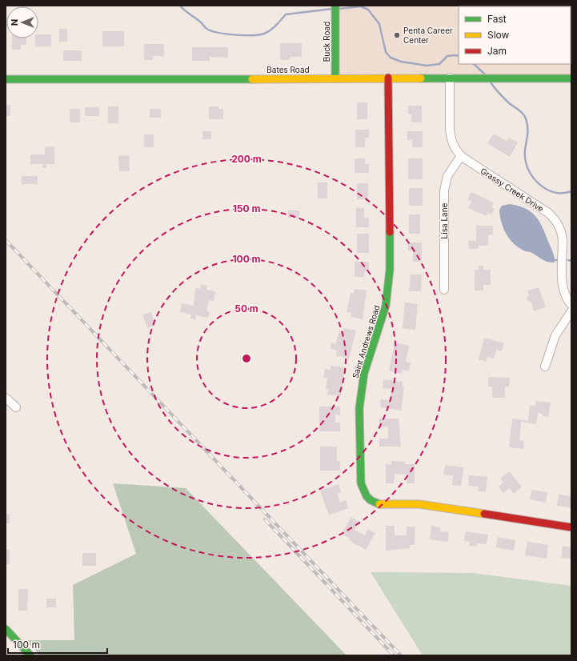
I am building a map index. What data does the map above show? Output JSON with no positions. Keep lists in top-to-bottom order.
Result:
{
  "streets": {
    "street": [
      "Buck Road",
      "Bates Road",
      "Grassy Creek Drive",
      "Lisa Lane",
      "Saint Andrews Road"
    ]
  },
  "crossings": [
    ["Buck Road", "Bates Road"],
    ["Bates Road", "Grassy Creek Drive"],
    ["Bates Road", "Saint Andrews Road"],
    ["Grassy Creek Drive", "Lisa Lane"]
  ],
  "places": ["Penta Career Center"],
  "legend": ["Fast", "Slow", "Jam"],
  "scale_bar": "100 m",
  "north": "left",
  "rings": [
    "200 m",
    "150 m",
    "100 m",
    "50 m"
  ]
}
